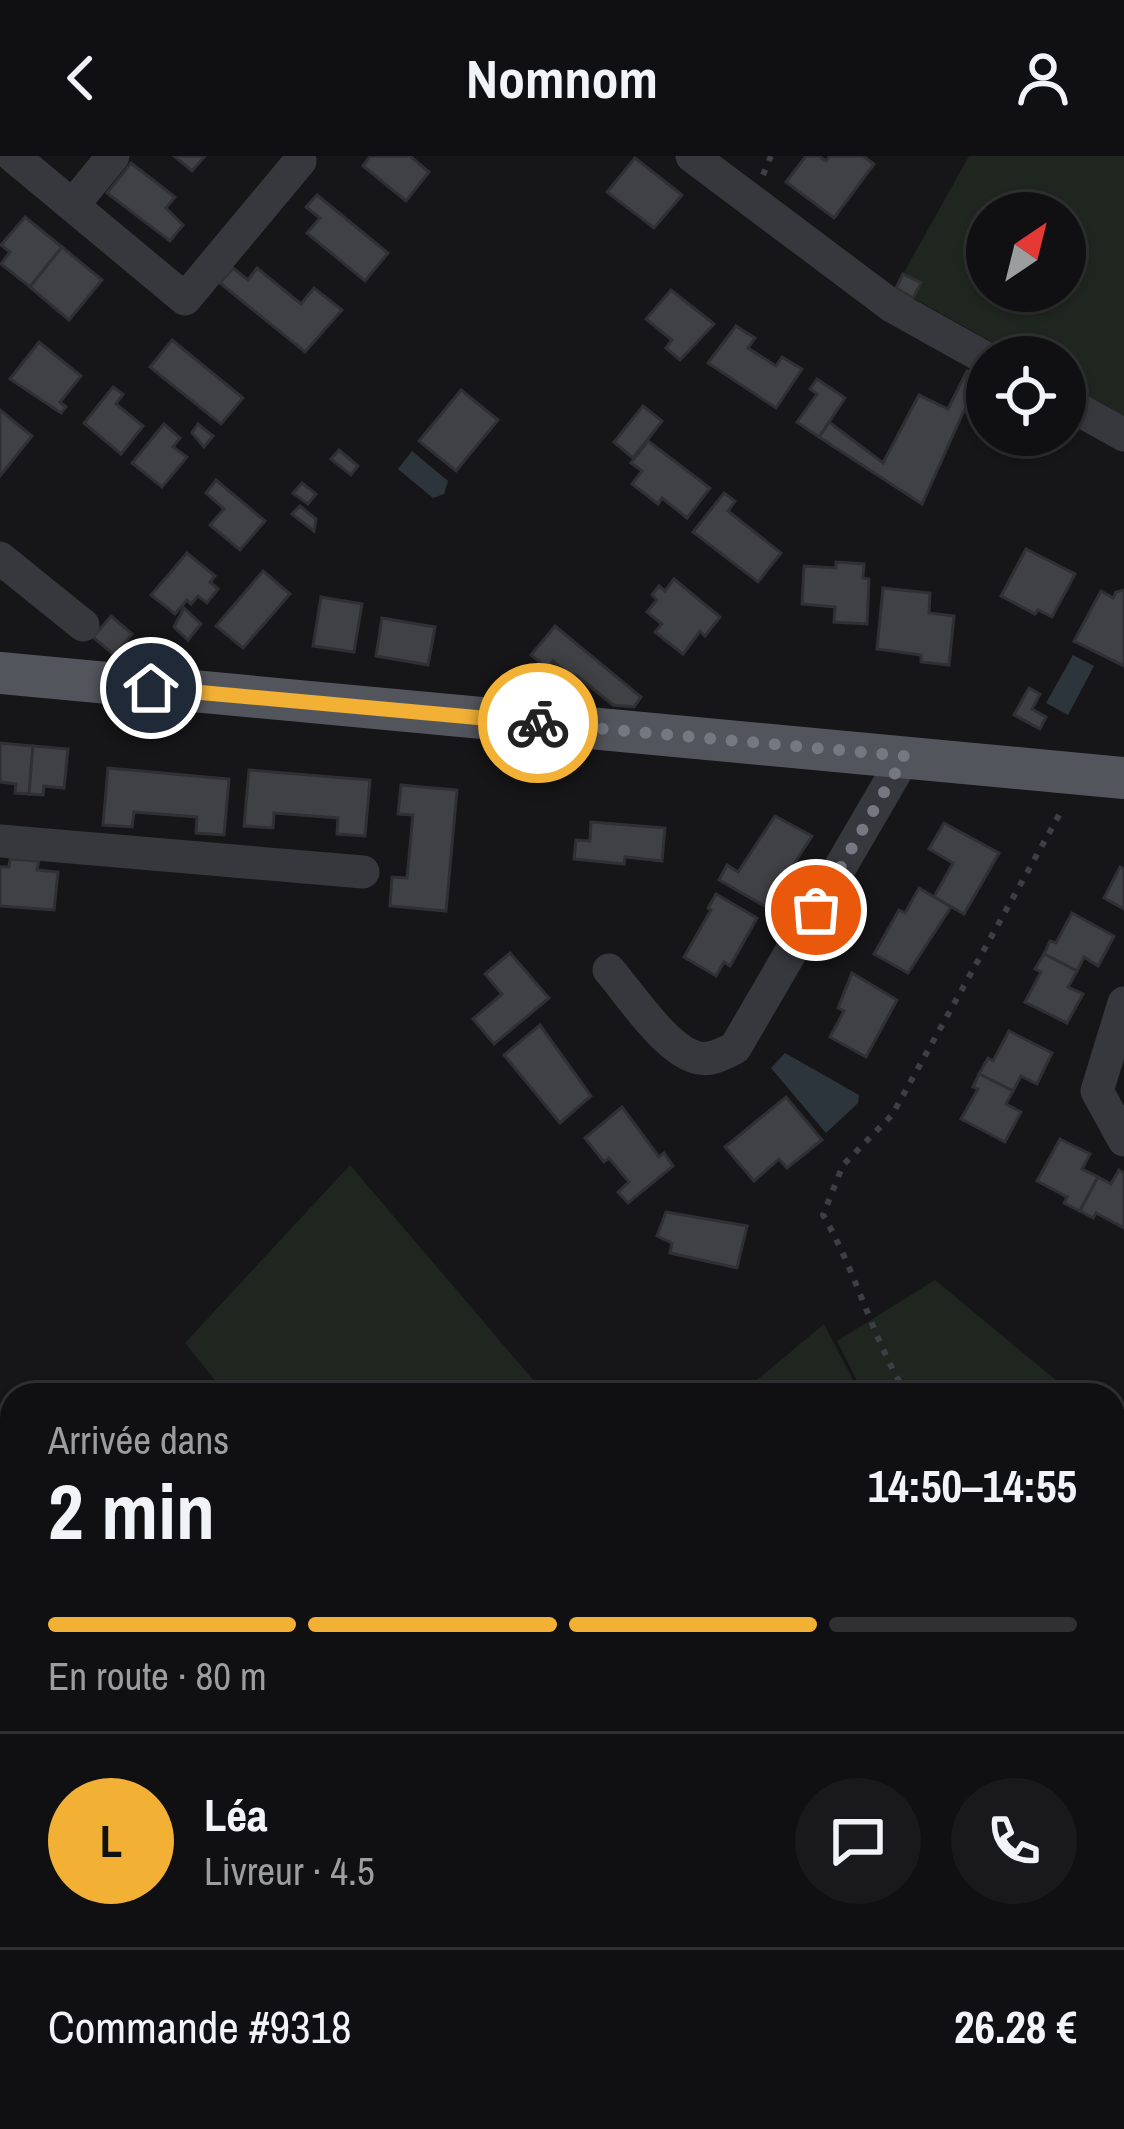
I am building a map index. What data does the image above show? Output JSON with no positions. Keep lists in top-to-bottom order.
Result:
{
  "north": "top right",
  "page": {
    "header": "Nomnom",
    "heading": ["2 min", "Arrivée dans", "14:50–14:55"],
    "panel": [
      "Léa",
      "Livreur · 4.5",
      "Commande #9318",
      "26.28 €"
    ],
    "bar": "En route · 80 m",
    "round": "L"
  }
}
